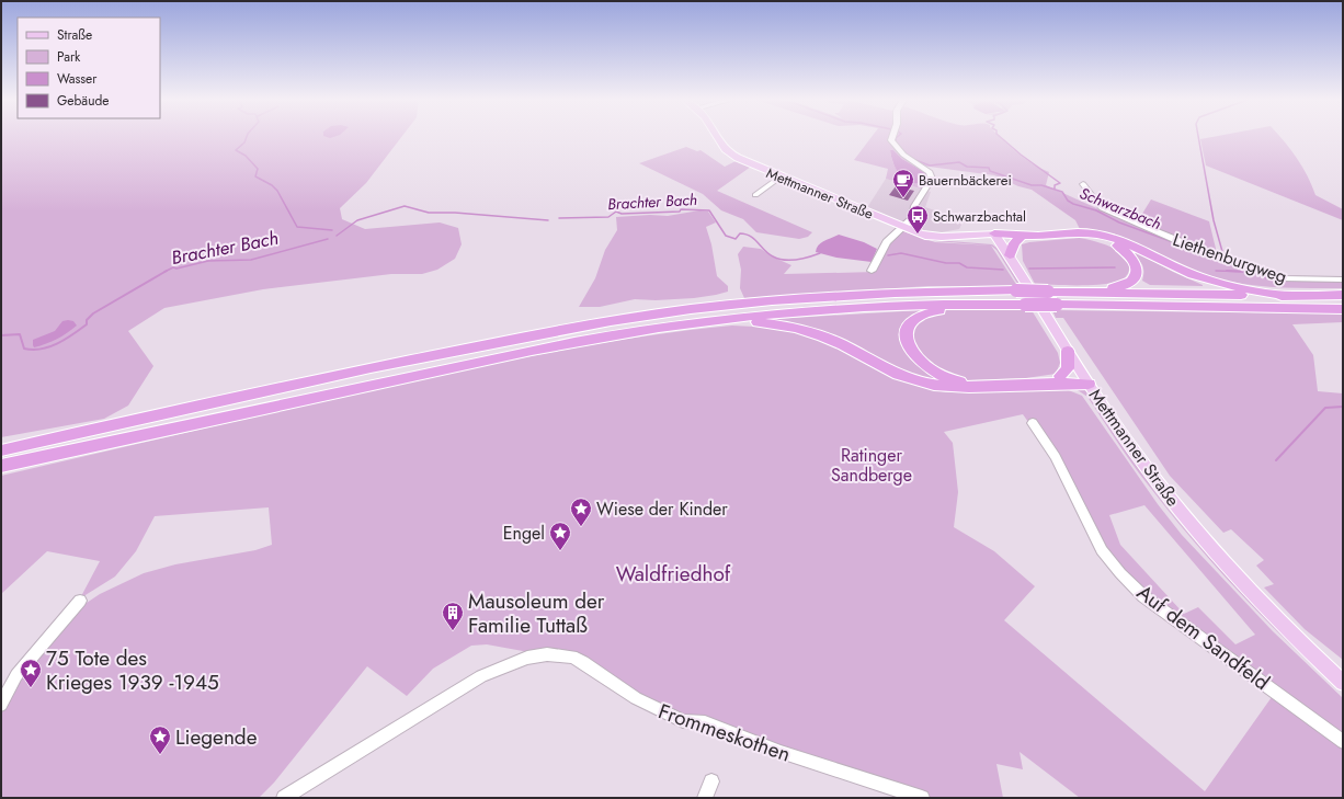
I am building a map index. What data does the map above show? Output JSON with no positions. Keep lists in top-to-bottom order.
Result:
{
  "streets": {
    "main road": ["Mettmanner Straße"],
    "street": ["Liethenburgweg", "Auf dem Sandfeld", "Frommeskothen"]
  },
  "water": ["Brachter Bach", "Schwarzbach"],
  "parks": ["Ratinger Sandberge", "Waldfriedhof"],
  "places": {
    "cafe": ["Bauernbäckerei"],
    "bus stop": ["Schwarzbachtal"],
    "place": [
      "Wiese der Kinder",
      "Engel",
      "75 Tote des Krieges 1939 -1945",
      "Liegende"
    ],
    "building": ["Mausoleum der Familie Tuttaß"]
  },
  "legend": [
    "Straße",
    "Park",
    "Wasser",
    "Gebäude"
  ]
}
